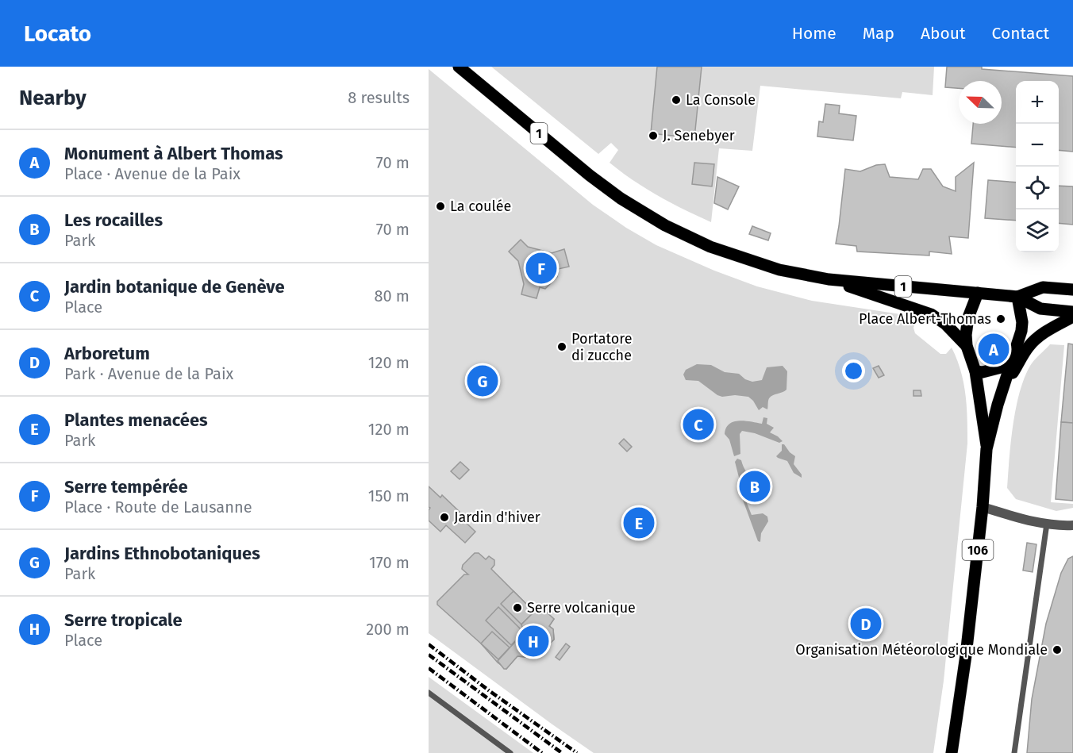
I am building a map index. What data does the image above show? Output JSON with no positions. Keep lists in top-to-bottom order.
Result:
{
  "streets": {
    "main road": ["1", "106"]
  },
  "crossings": [
    ["1", "106"]
  ],
  "places": [
    "La Console",
    "J. Senebyer",
    "La coulée",
    "Place Albert-Thomas",
    "Portatore di zucche",
    "Jardin d'hiver",
    "Serre volcanique",
    "Organisation Météorologique Mondiale"
  ],
  "north": "top left",
  "page": {
    "header": "Locato",
    "nav": [
      "Home",
      "Map",
      "About",
      "Contact"
    ],
    "heading": ["Nearby", "8 results"],
    "map_buttons": ["+", "−"],
    "list": [
      {
        "mark": "A",
        "name": "Monument à Albert Thomas",
        "note": "Place · Avenue de la Paix",
        "value": "70 m"
      },
      {
        "mark": "B",
        "name": "Les rocailles",
        "note": "Park",
        "value": "70 m"
      },
      {
        "mark": "C",
        "name": "Jardin botanique de Genève",
        "note": "Place",
        "value": "80 m"
      },
      {
        "mark": "D",
        "name": "Arboretum",
        "note": "Park · Avenue de la Paix",
        "value": "120 m"
      },
      {
        "mark": "E",
        "name": "Plantes menacées",
        "note": "Park",
        "value": "120 m"
      },
      {
        "mark": "F",
        "name": "Serre tempérée",
        "note": "Place · Route de Lausanne",
        "value": "150 m"
      },
      {
        "mark": "G",
        "name": "Jardins Ethnobotaniques",
        "note": "Park",
        "value": "170 m"
      },
      {
        "mark": "H",
        "name": "Serre tropicale",
        "note": "Place",
        "value": "200 m"
      }
    ],
    "pins": [
      "F",
      "A",
      "G",
      "C",
      "B",
      "E",
      "D",
      "H"
    ]
  }
}
